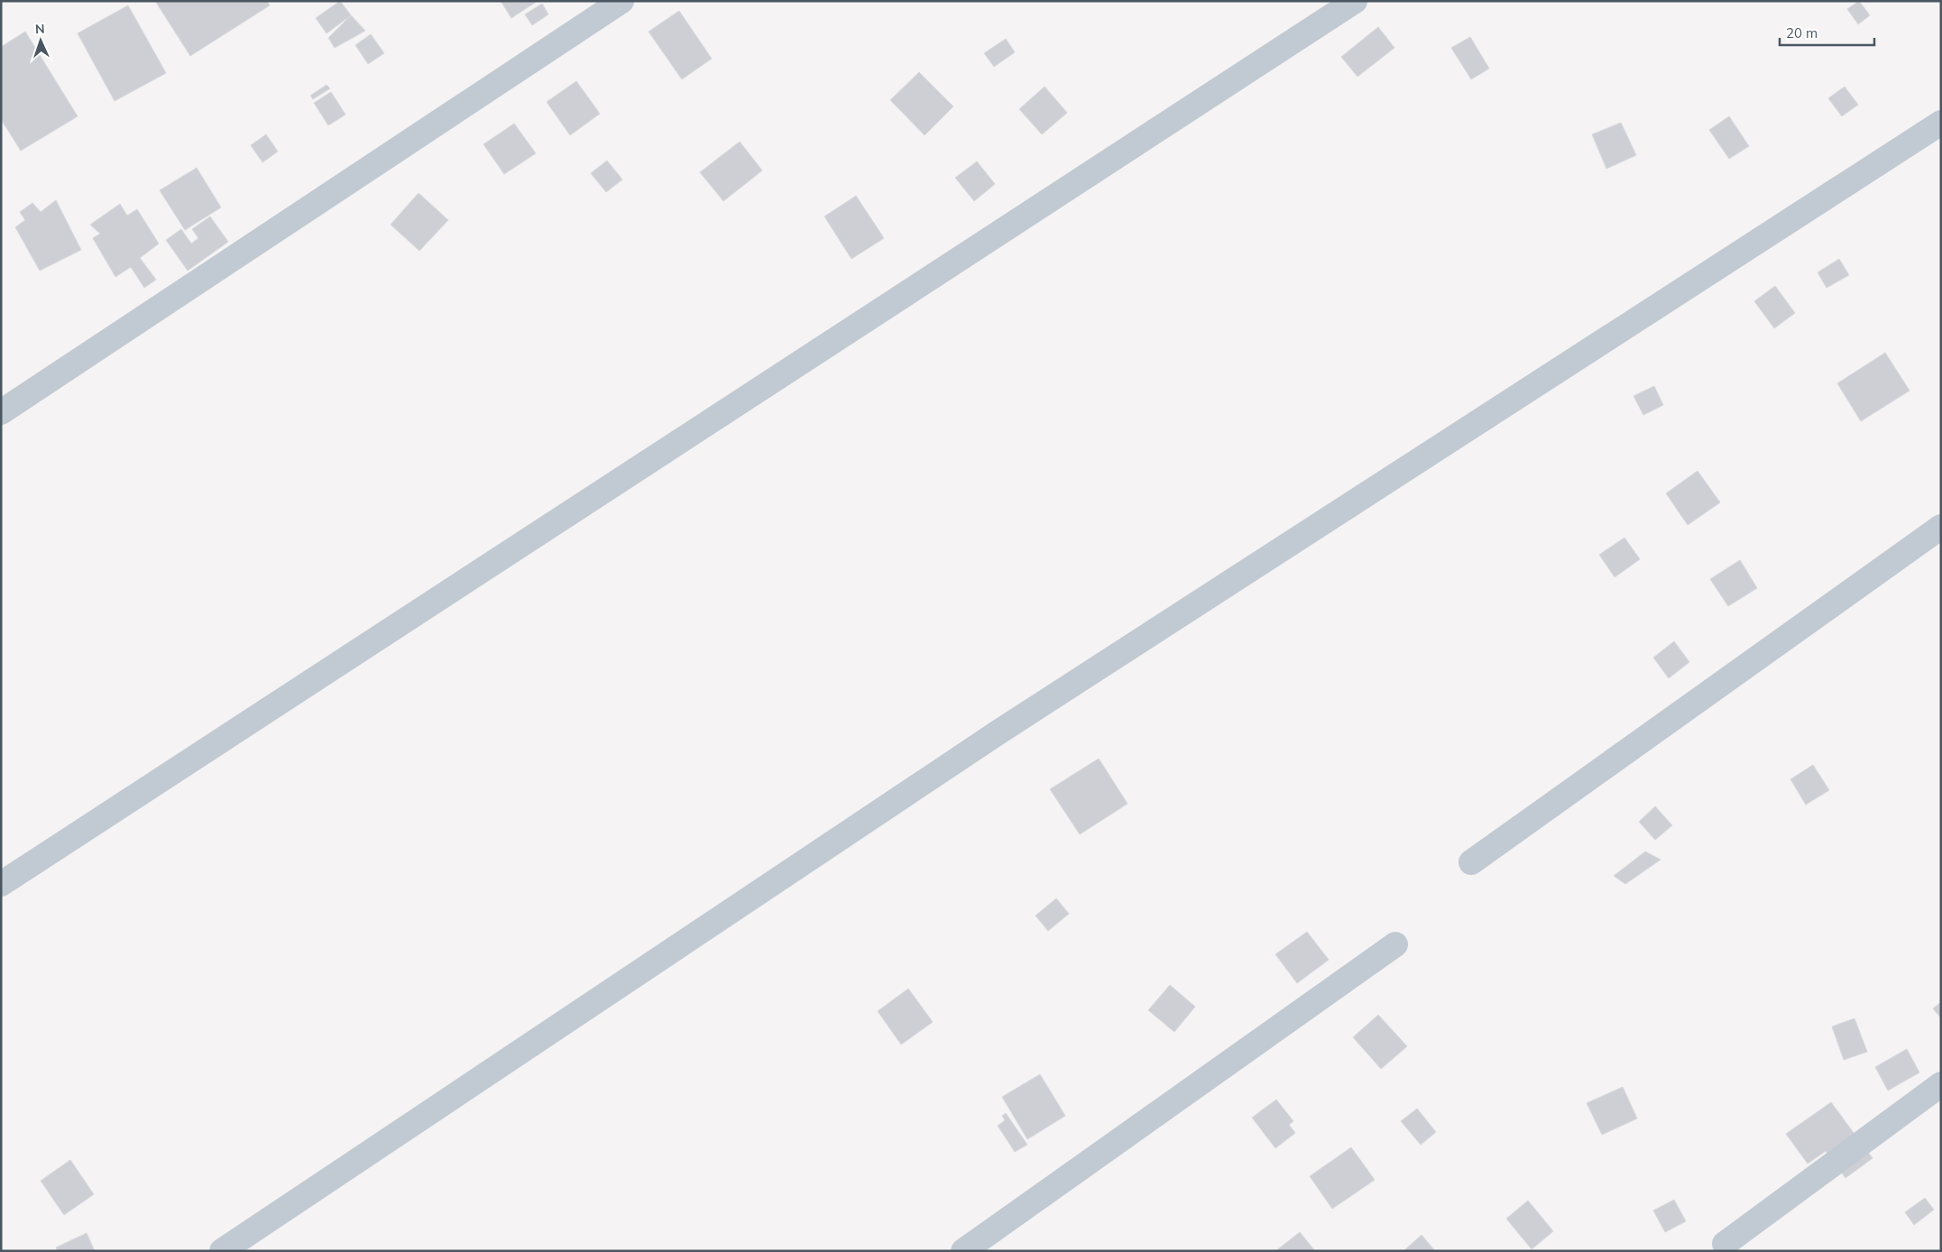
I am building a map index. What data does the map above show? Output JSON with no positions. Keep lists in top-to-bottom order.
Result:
{
  "scale_bar": "20 m",
  "north": "top"
}
